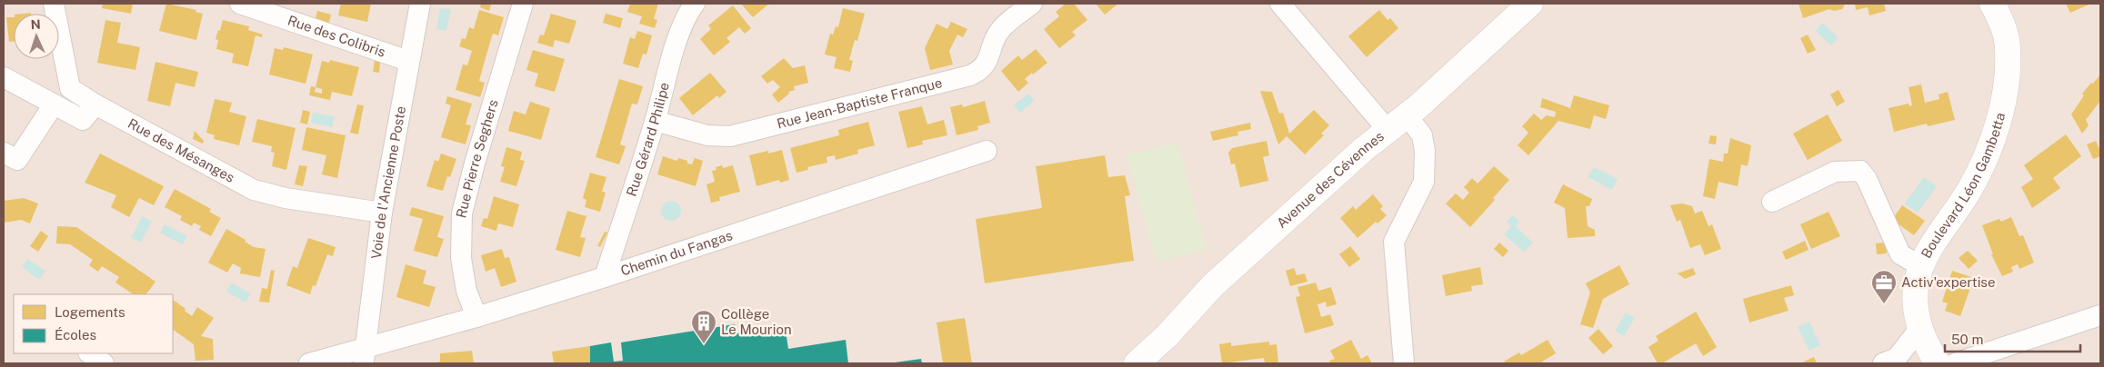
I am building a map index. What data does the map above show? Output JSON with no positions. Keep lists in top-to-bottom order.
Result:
{
  "streets": {
    "street": [
      "Rue des Colibris",
      "Rue Jean-Baptiste Franque",
      "Rue Gérard Philipe",
      "Rue des Mésanges",
      "Rue Pierre Seghers",
      "Avenue des Cévennes",
      "Voie de l'Ancienne Poste",
      "Boulevard Léon Gambetta",
      "Chemin du Fangas"
    ]
  },
  "crossings": [
    ["Rue des Colibris", "Voie de l'Ancienne Poste"],
    ["Rue Jean-Baptiste Franque", "Rue Gérard Philipe"],
    ["Rue Gérard Philipe", "Chemin du Fangas"],
    ["Rue des Mésanges", "Voie de l'Ancienne Poste"],
    ["Rue Pierre Seghers", "Chemin du Fangas"],
    ["Voie de l'Ancienne Poste", "Chemin du Fangas"]
  ],
  "places": {
    "office": ["Activ'expertise"],
    "building": ["Collège Le Mourion"]
  },
  "legend": ["Logements", "Écoles"],
  "scale_bar": "50 m",
  "north": "top"
}
